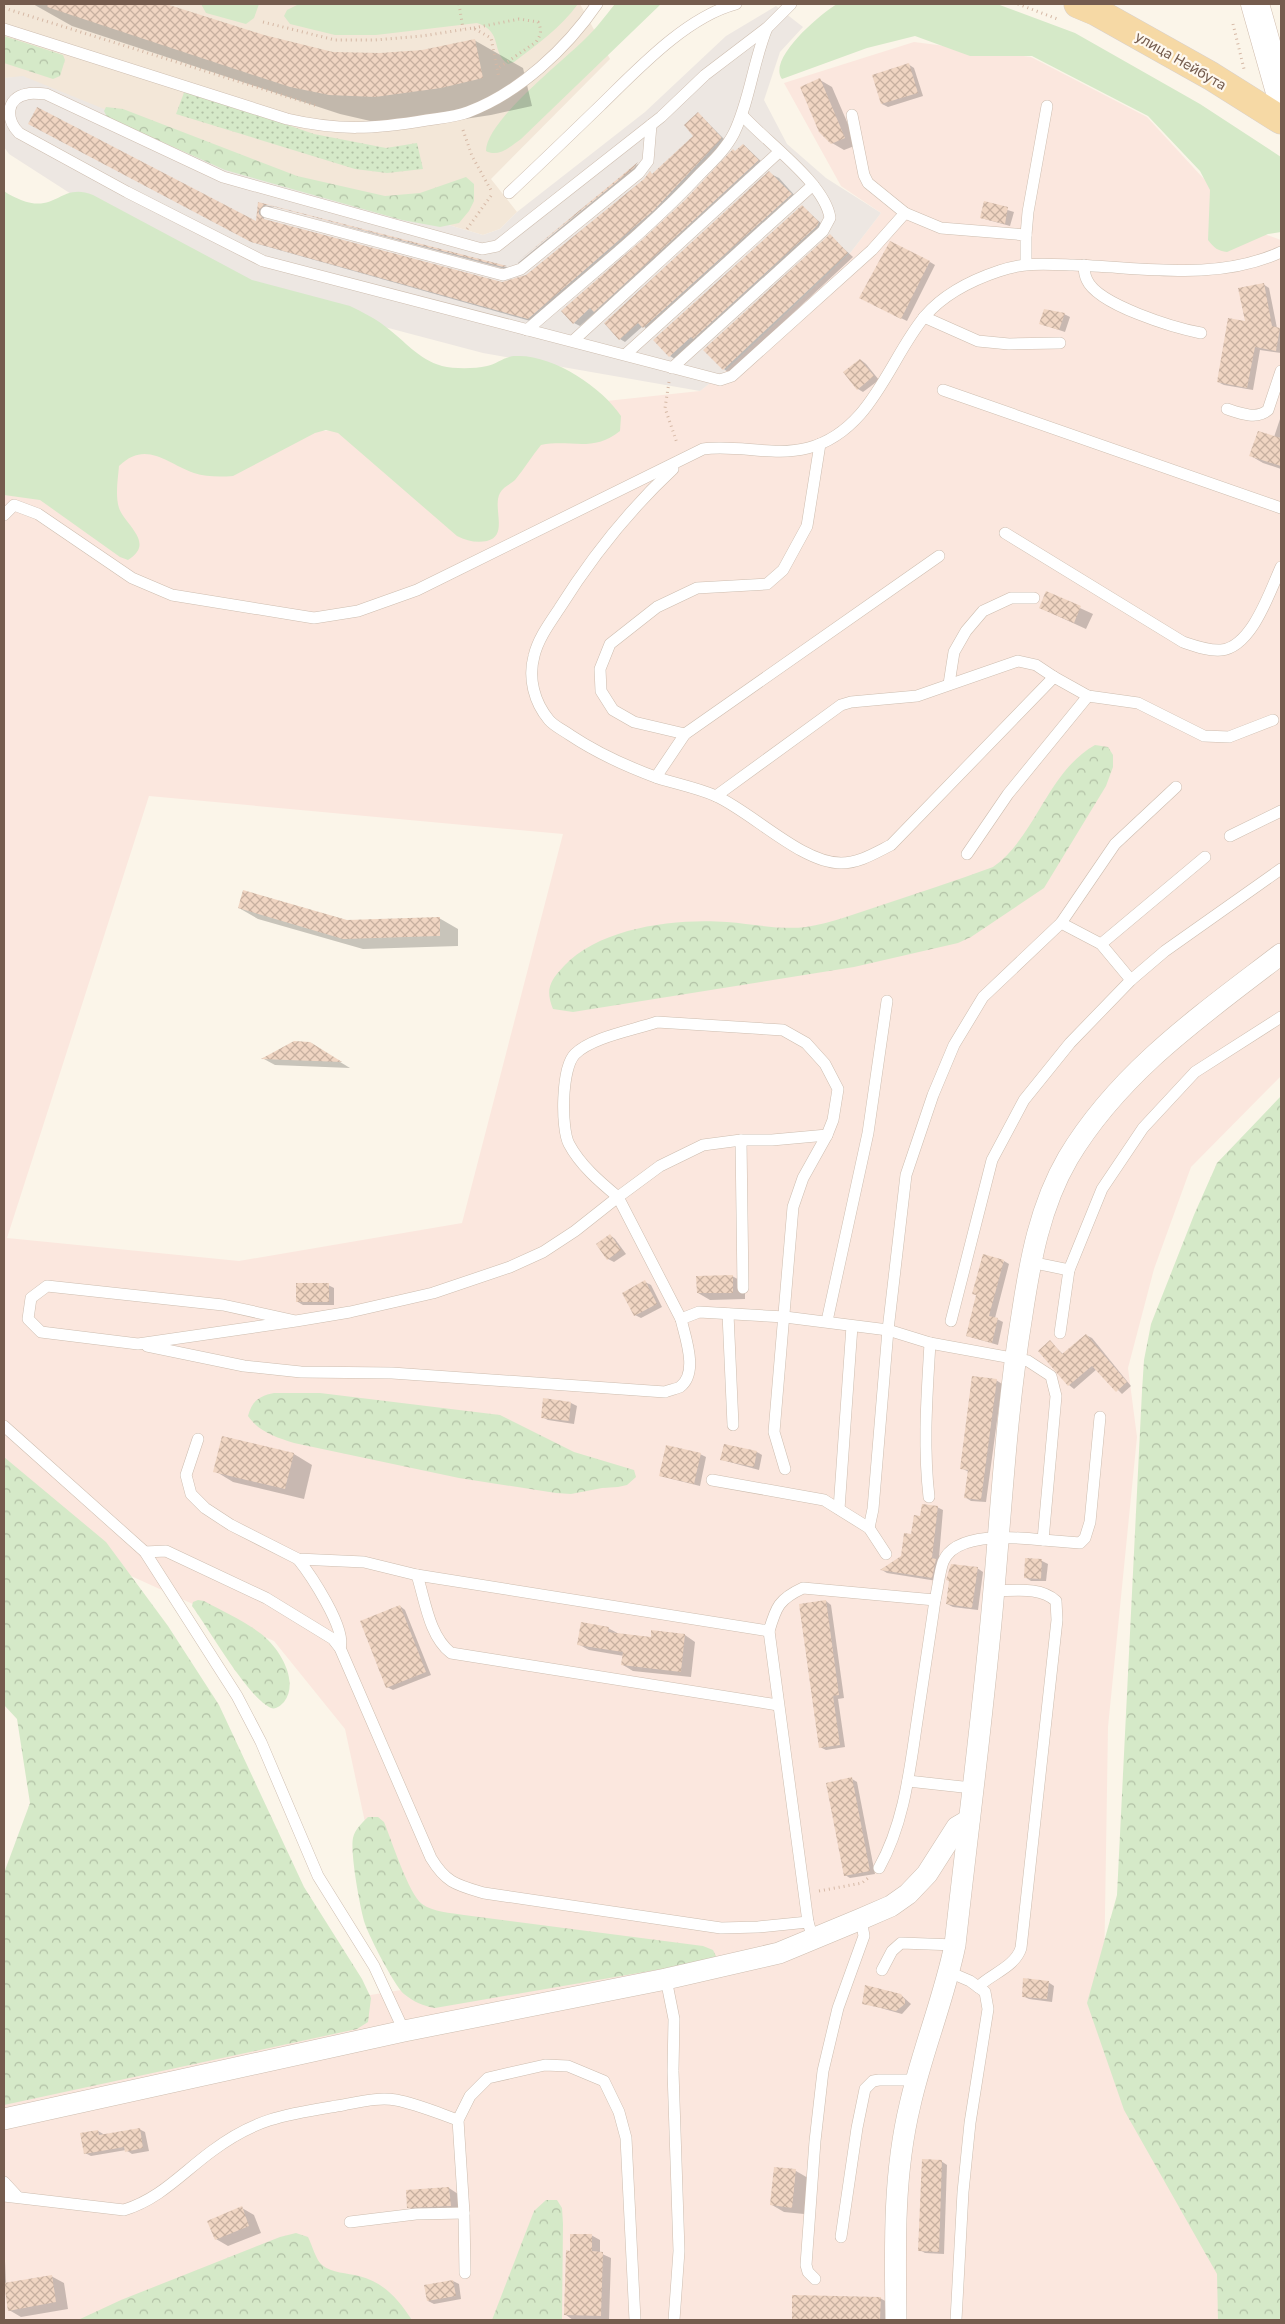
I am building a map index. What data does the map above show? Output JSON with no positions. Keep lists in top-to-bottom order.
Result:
{
  "streets": {
    "main road": ["улица Нейбута"]
  }
}
